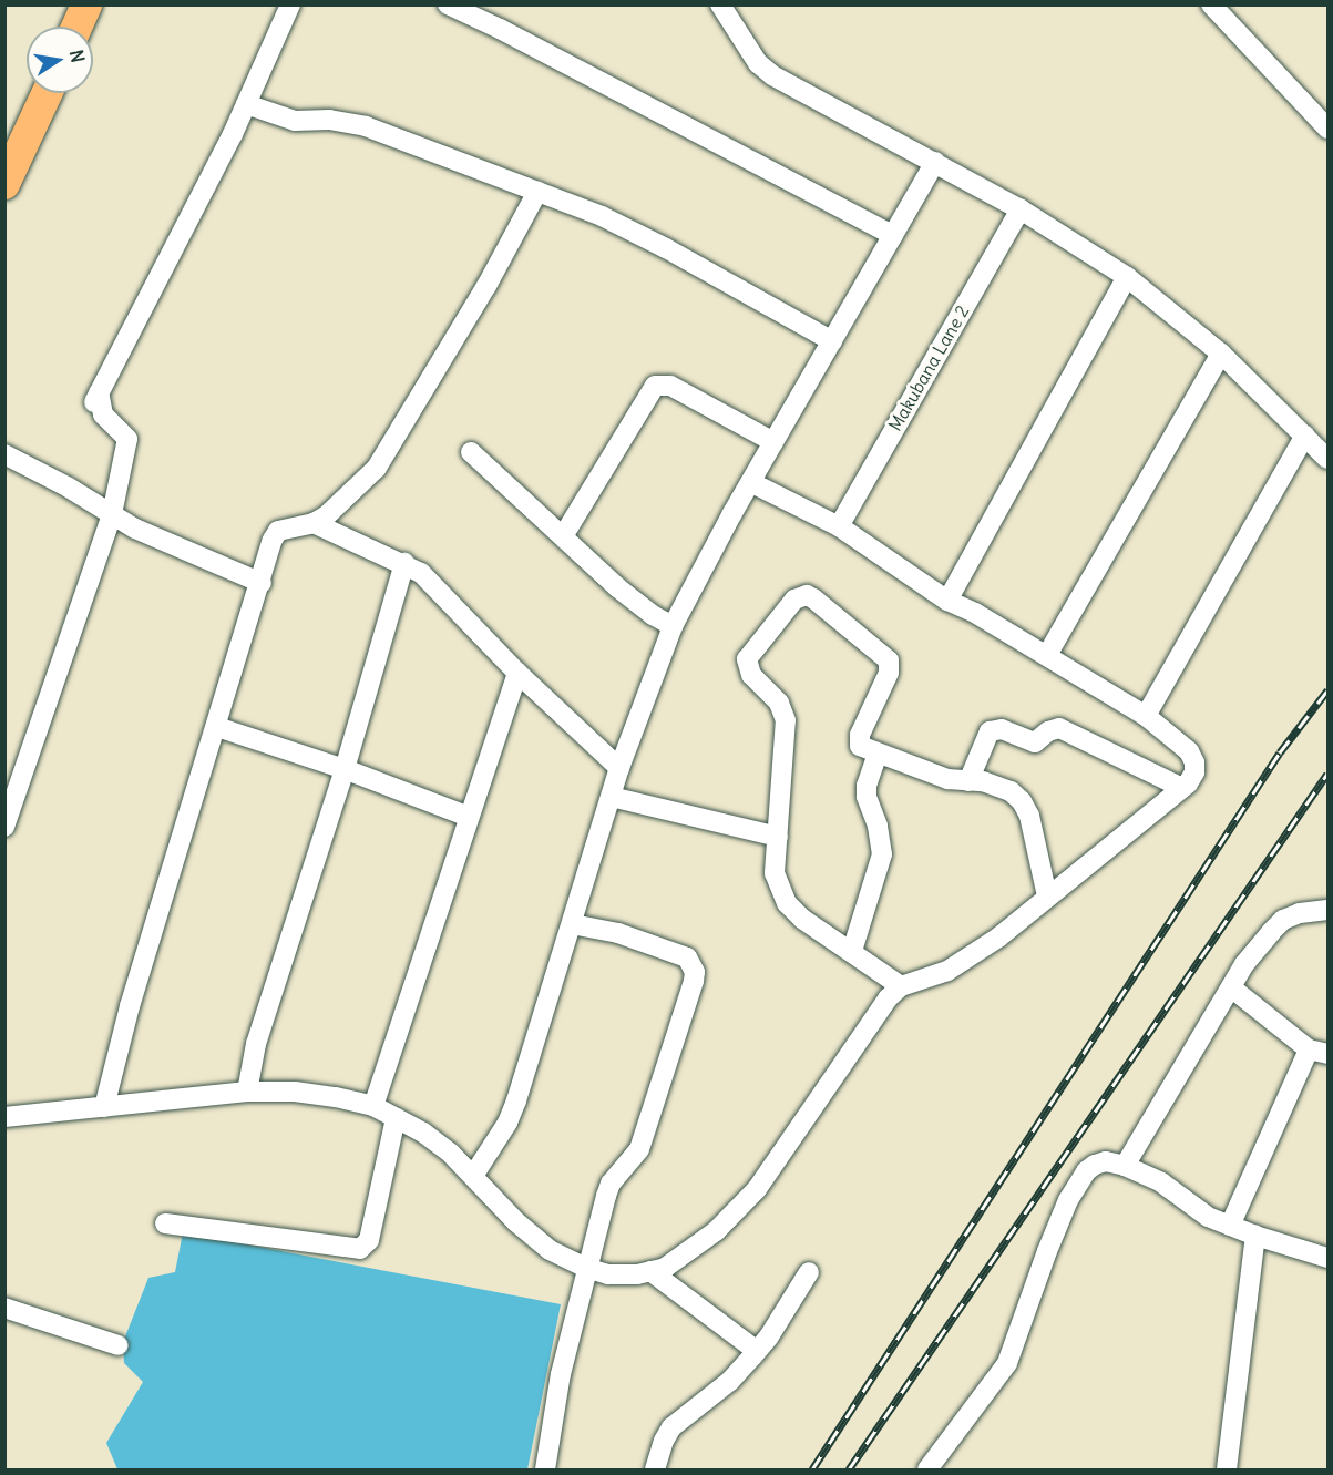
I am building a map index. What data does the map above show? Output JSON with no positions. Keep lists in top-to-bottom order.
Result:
{
  "streets": {
    "street": ["Makubana Lane 2"]
  },
  "north": "right"
}
